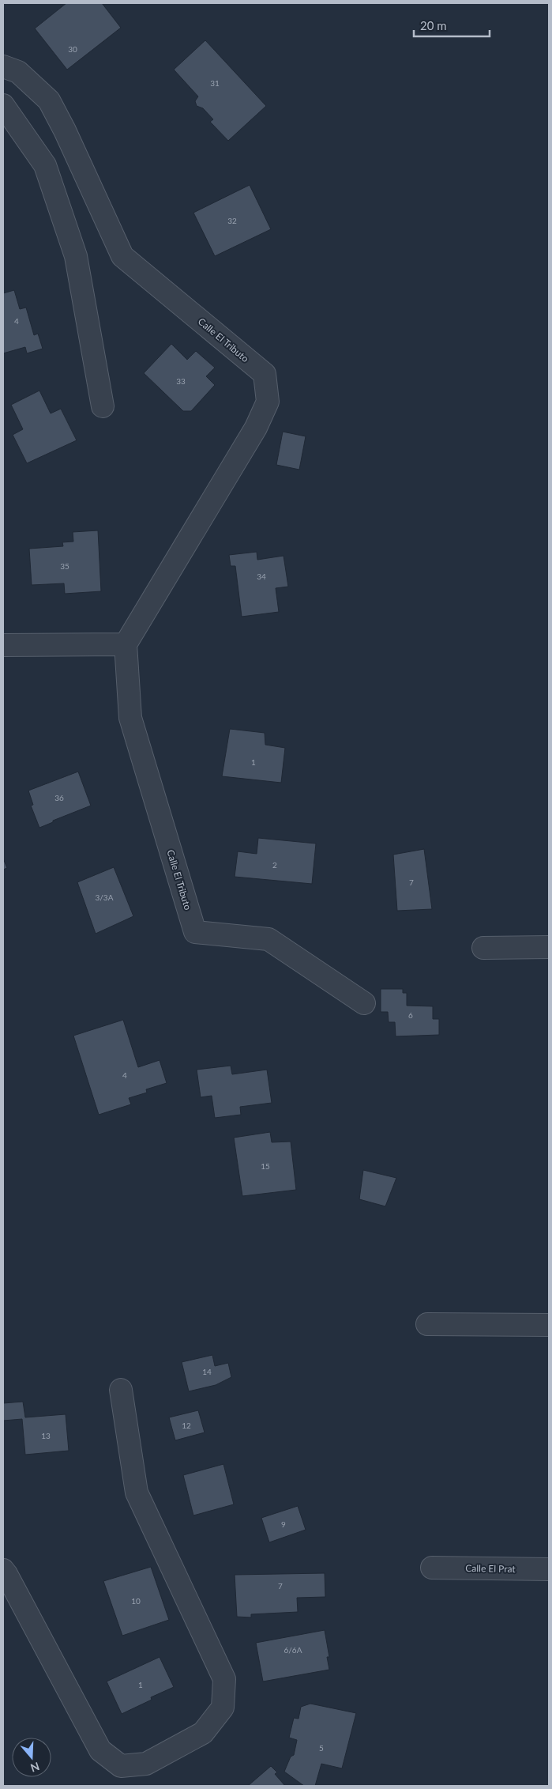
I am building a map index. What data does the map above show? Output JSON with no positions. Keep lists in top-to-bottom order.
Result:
{
  "streets": {
    "street": ["Calle El Tributo", "Calle El Prat"]
  },
  "house_numbers": [
    "30",
    "31",
    "32",
    "4",
    "33",
    "35",
    "34",
    "1",
    "36",
    "2",
    "7",
    "3/3A",
    "6",
    "4",
    "15",
    "14",
    "12",
    "13",
    "9",
    "7",
    "10",
    "6/6A",
    "1",
    "5"
  ],
  "scale_bar": "20 m",
  "north": "bottom"
}
